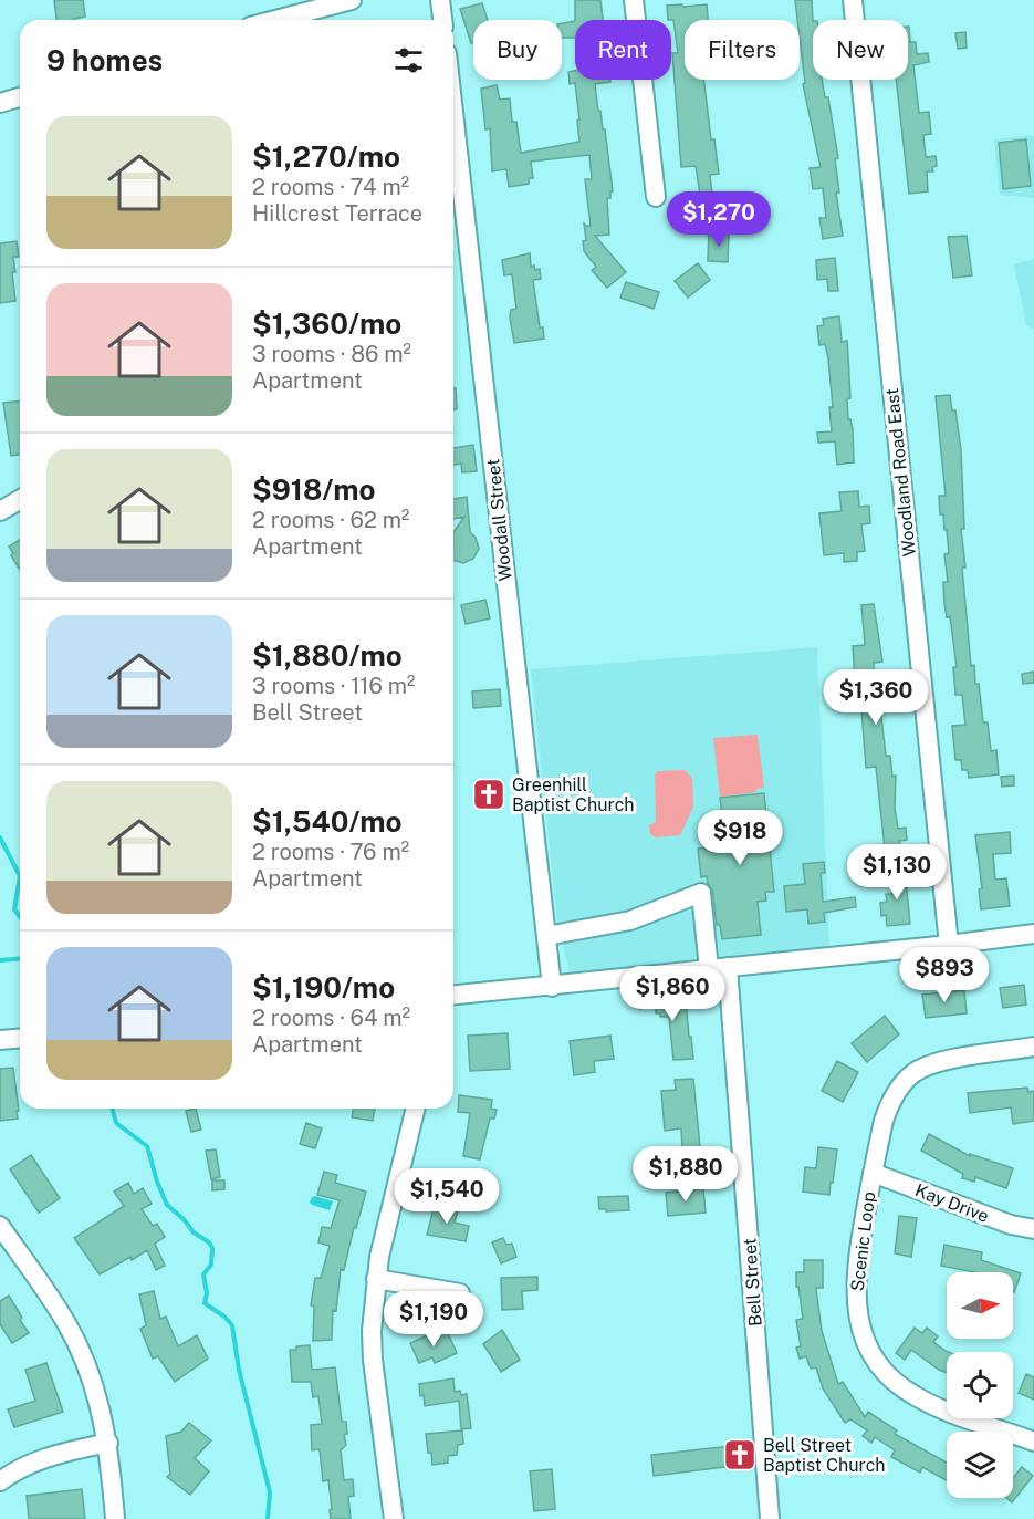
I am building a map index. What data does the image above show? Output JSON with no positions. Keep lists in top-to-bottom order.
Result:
{
  "streets": {
    "street": [
      "Woodland Road East",
      "Woodall Street",
      "Kay Drive",
      "Scenic Loop",
      "Bell Street"
    ]
  },
  "crossings": [
    ["Kay Drive", "Scenic Loop"]
  ],
  "places": {
    "church": ["Greenhill Baptist Church", "Bell Street Baptist Church"]
  },
  "north": "right",
  "page": {
    "chip": [
      "Buy",
      "Rent",
      "Filters",
      "New"
    ],
    "heading": "9 homes",
    "list": [
      {
        "name": "$1,270/mo",
        "note": "2 rooms · 74 m² · Hillcrest Terrace"
      },
      {
        "name": "$1,360/mo",
        "note": "3 rooms · 86 m² · Apartment"
      },
      {
        "name": "$918/mo",
        "note": "2 rooms · 62 m² · Apartment"
      },
      {
        "name": "$1,880/mo",
        "note": "3 rooms · 116 m² · Bell Street"
      },
      {
        "name": "$1,540/mo",
        "note": "2 rooms · 76 m² · Apartment"
      },
      {
        "name": "$1,190/mo",
        "note": "2 rooms · 64 m² · Apartment"
      }
    ],
    "price": [
      "$1,270",
      "$1,360",
      "$918",
      "$1,130",
      "$893",
      "$1,860",
      "$1,880",
      "$1,540",
      "$1,190"
    ]
  }
}
